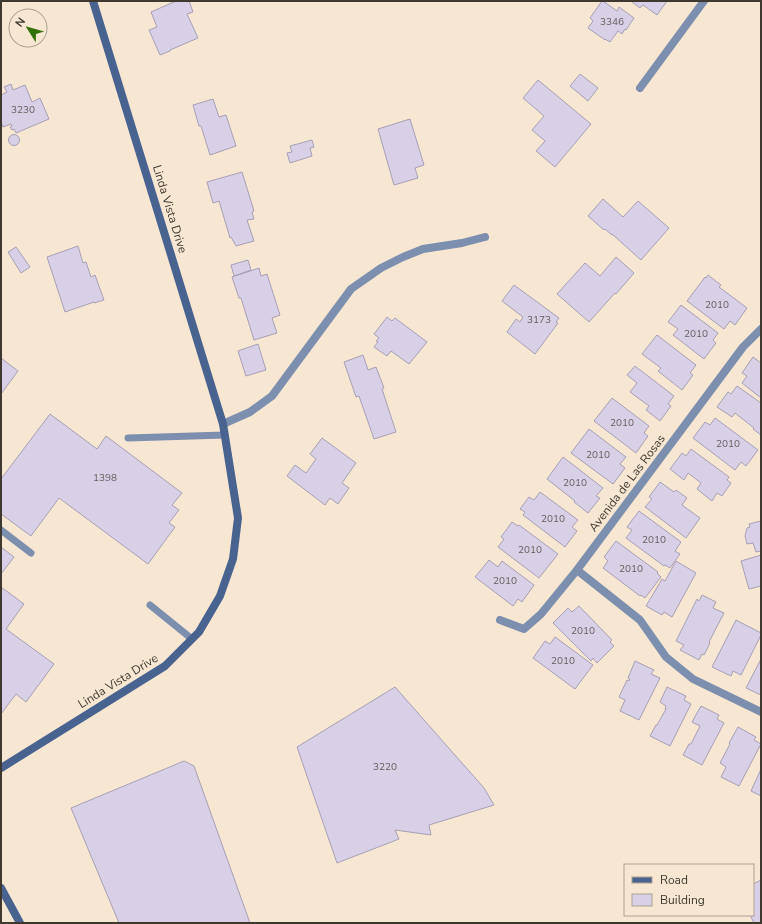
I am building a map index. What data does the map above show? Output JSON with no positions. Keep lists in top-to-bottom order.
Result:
{
  "streets": {
    "street": ["Linda Vista Drive", "Avenida de Las Rosas"]
  },
  "house_numbers": [
    "3346",
    "3230",
    "2010",
    "3173",
    "2010",
    "2010",
    "2010",
    "2010",
    "1398",
    "2010",
    "2010",
    "2010",
    "2010",
    "2010",
    "2010",
    "2010",
    "2010",
    "3220"
  ],
  "legend": ["Road", "Building"],
  "north": "top left"
}
